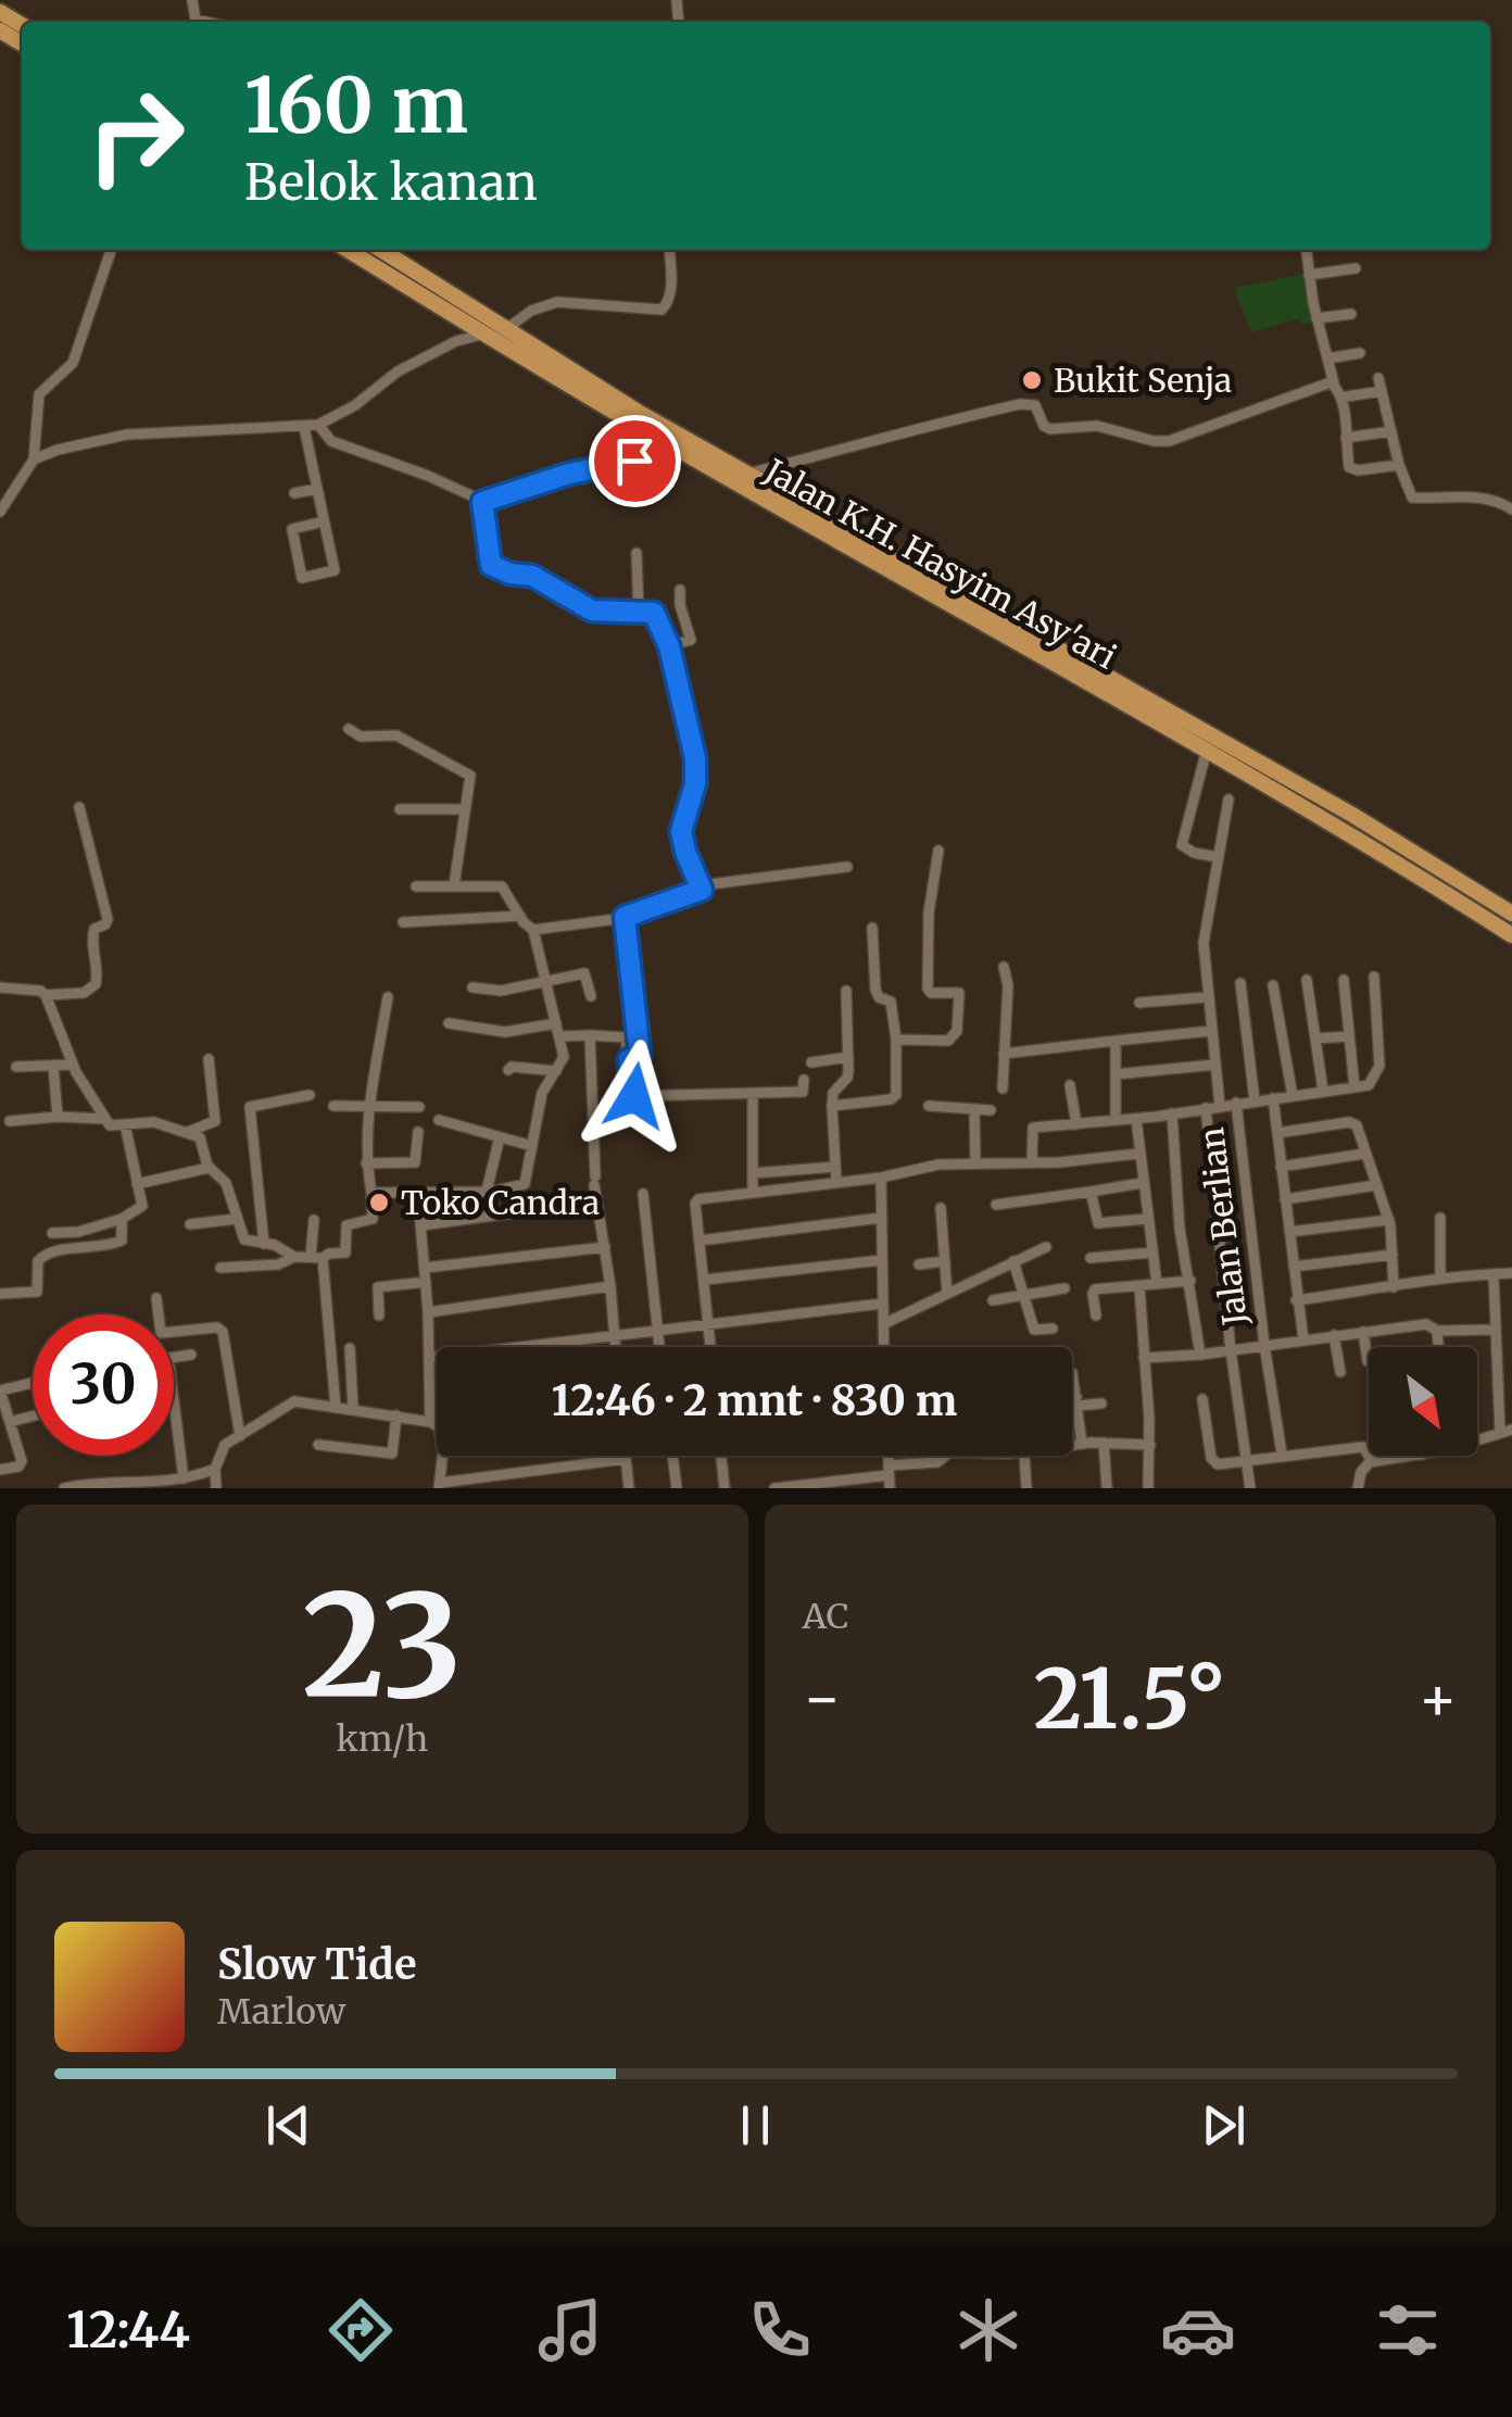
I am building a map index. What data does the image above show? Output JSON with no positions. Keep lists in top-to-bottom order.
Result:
{
  "streets": {
    "highway": ["Jalan K.H. Hasyim Asy'ari"],
    "street": ["Jalan Berlian"]
  },
  "places": ["Bukit Senja", "Toko Candra"],
  "north": "bottom right",
  "page": {
    "turn": ["160 m", "Belok kanan"],
    "limit": "30",
    "trip": "12:46 · 2 mnt · 830 m",
    "tile": [
      ["23", "km/h"],
      "AC"
    ],
    "heat": ["−", "21.5°", "+"],
    "song": ["Slow Tide", "Marlow"],
    "tabs": "12:44"
  }
}
